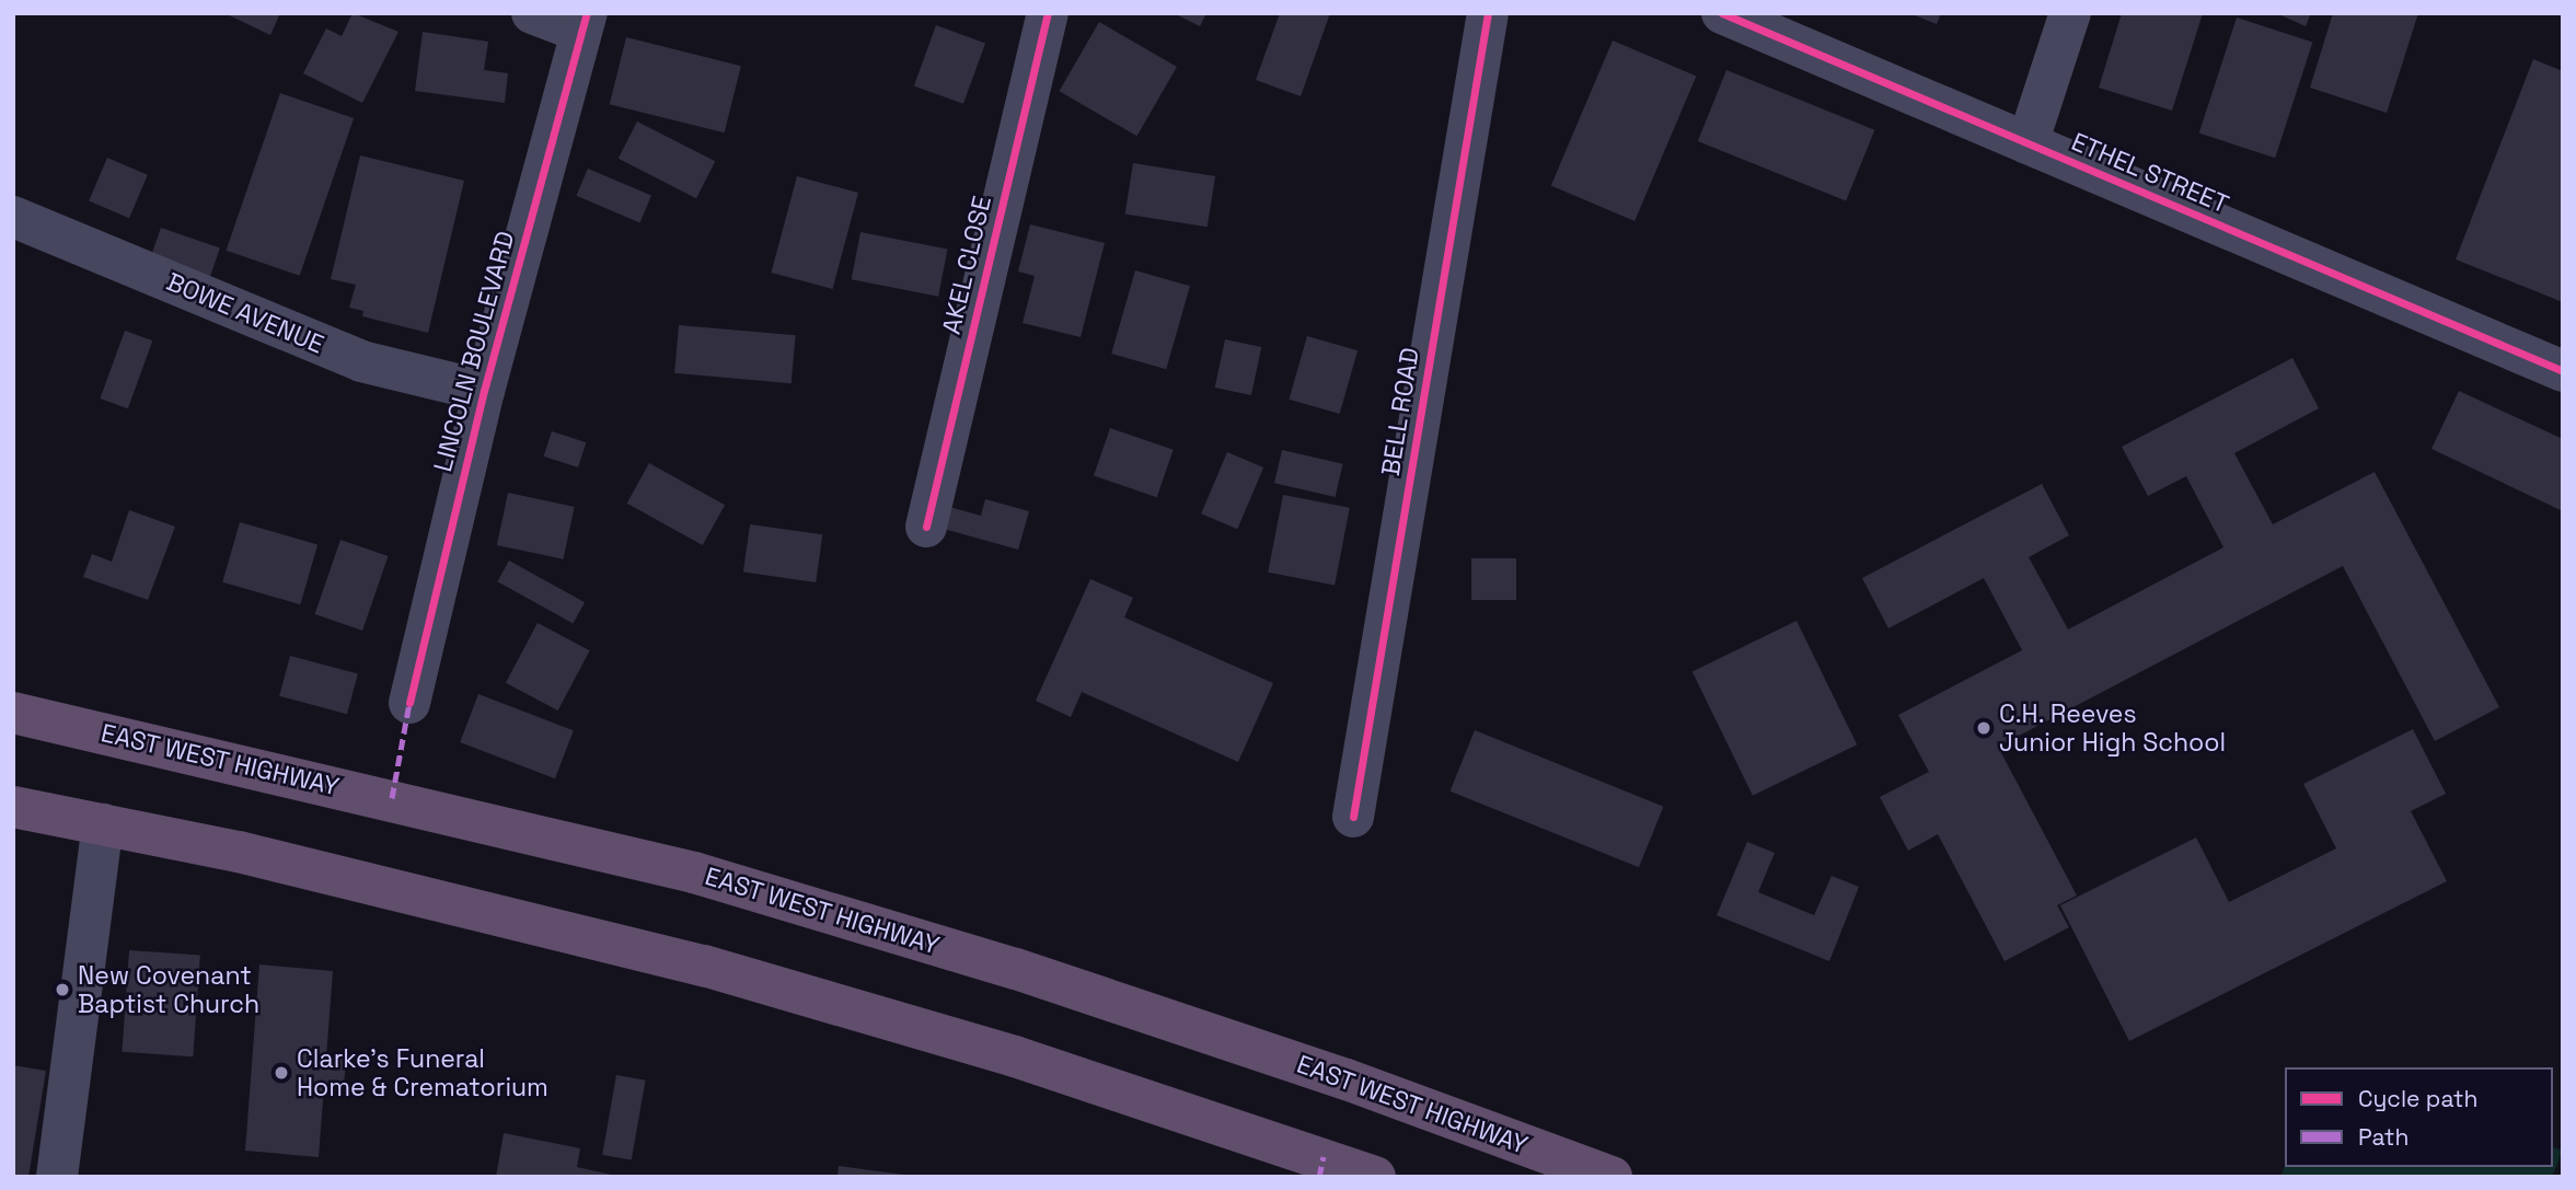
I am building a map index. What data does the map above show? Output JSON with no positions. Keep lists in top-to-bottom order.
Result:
{
  "streets": {
    "highway": ["EAST WEST HIGHWAY"],
    "street": [
      "ETHEL STREET",
      "AKEL CLOSE",
      "BOWE AVENUE",
      "LINCOLN BOULEVARD",
      "BELL ROAD"
    ]
  },
  "crossings": [
    ["BOWE AVENUE", "LINCOLN BOULEVARD"]
  ],
  "places": ["C.H. Reeves Junior High School", "New Covenant Baptist Church", "Clarke's Funeral Home & Crematorium"],
  "legend": ["Cycle path", "Path"]
}
